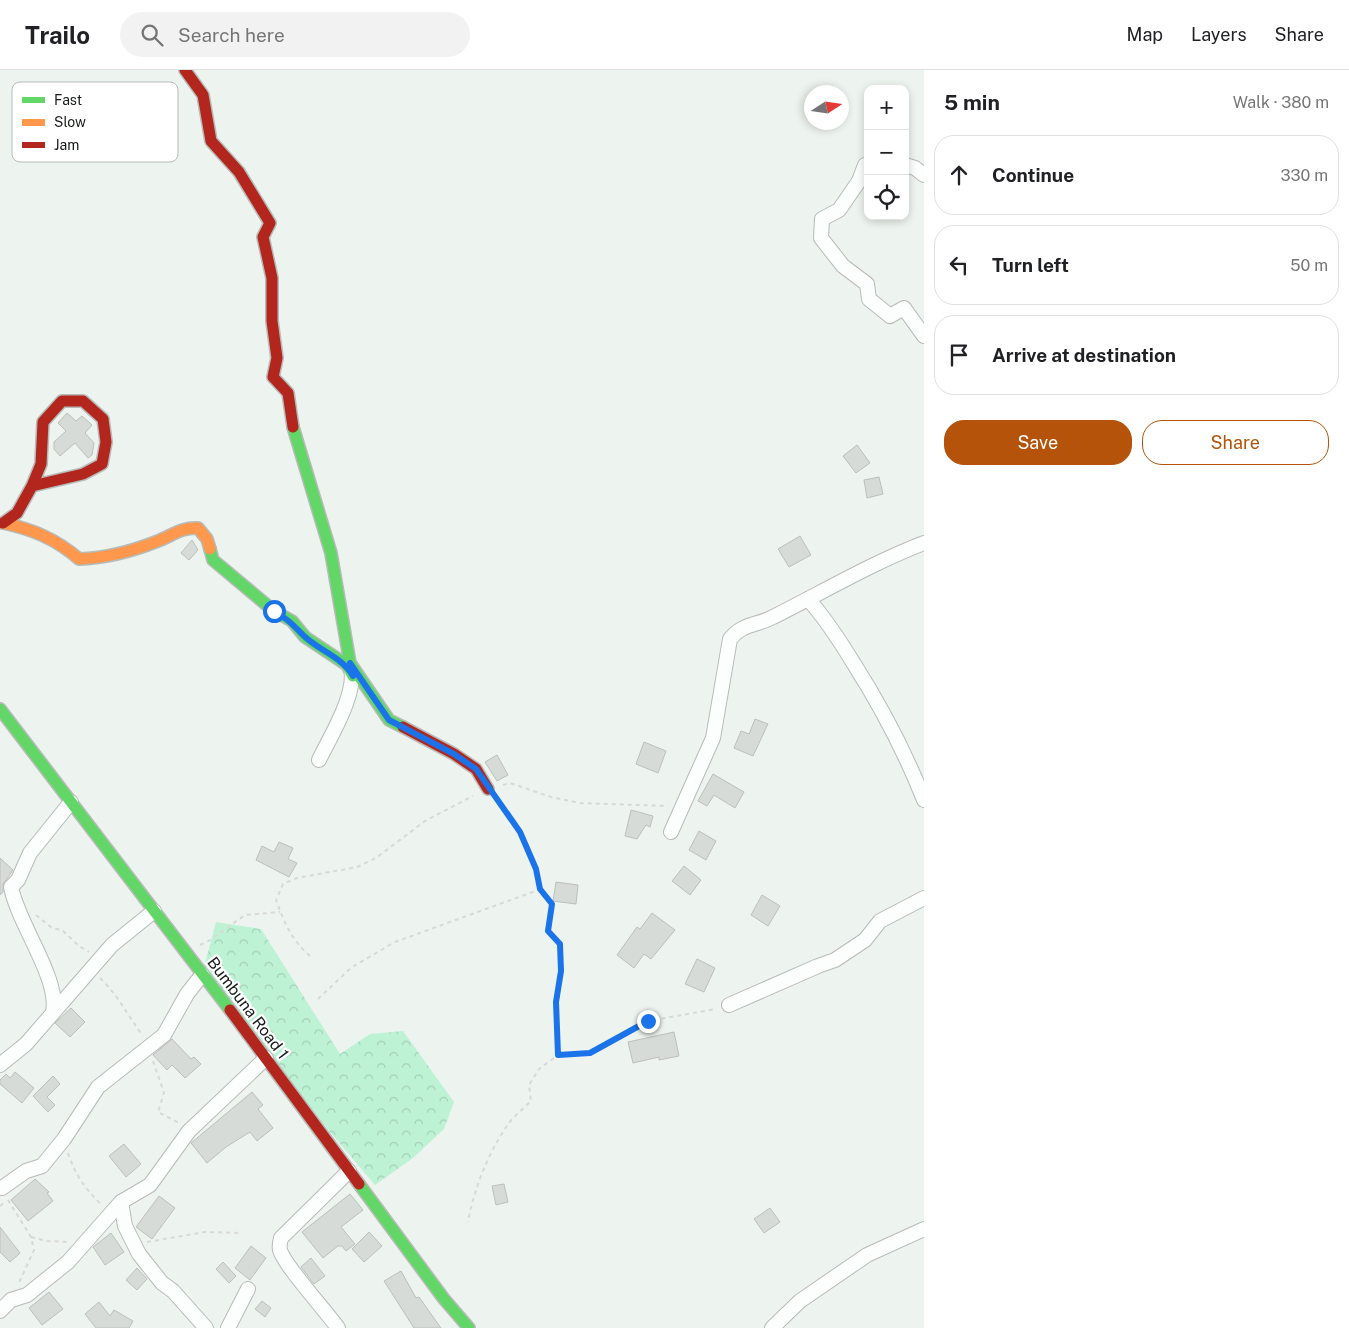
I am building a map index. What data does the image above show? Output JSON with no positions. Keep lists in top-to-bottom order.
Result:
{
  "streets": {
    "street": ["Bumbuna Road 1"]
  },
  "legend": ["Fast", "Slow", "Jam"],
  "north": "right",
  "page": {
    "header": "Trailo",
    "search": "Search here",
    "nav": ["Map", "Layers", "Share"],
    "heading": ["5 min", "Walk · 380 m"],
    "map_buttons": ["+", "−"],
    "list": [
      ["Continue", "330 m"],
      ["Turn left", "50 m"],
      "Arrive at destination"
    ],
    "buttons": ["Save", "Share"]
  }
}
